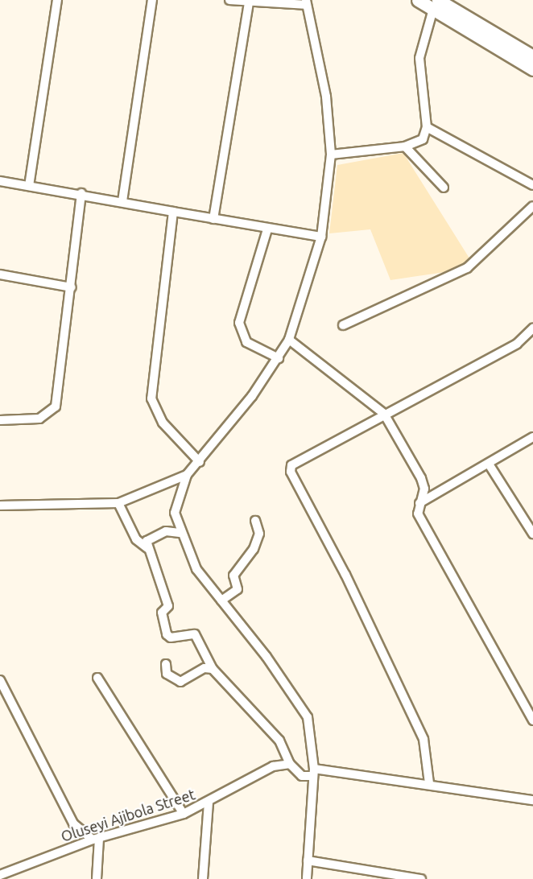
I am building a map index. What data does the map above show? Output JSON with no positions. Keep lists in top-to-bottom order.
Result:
{
  "streets": {
    "street": ["Oluseyi Ajibola Street"]
  }
}
